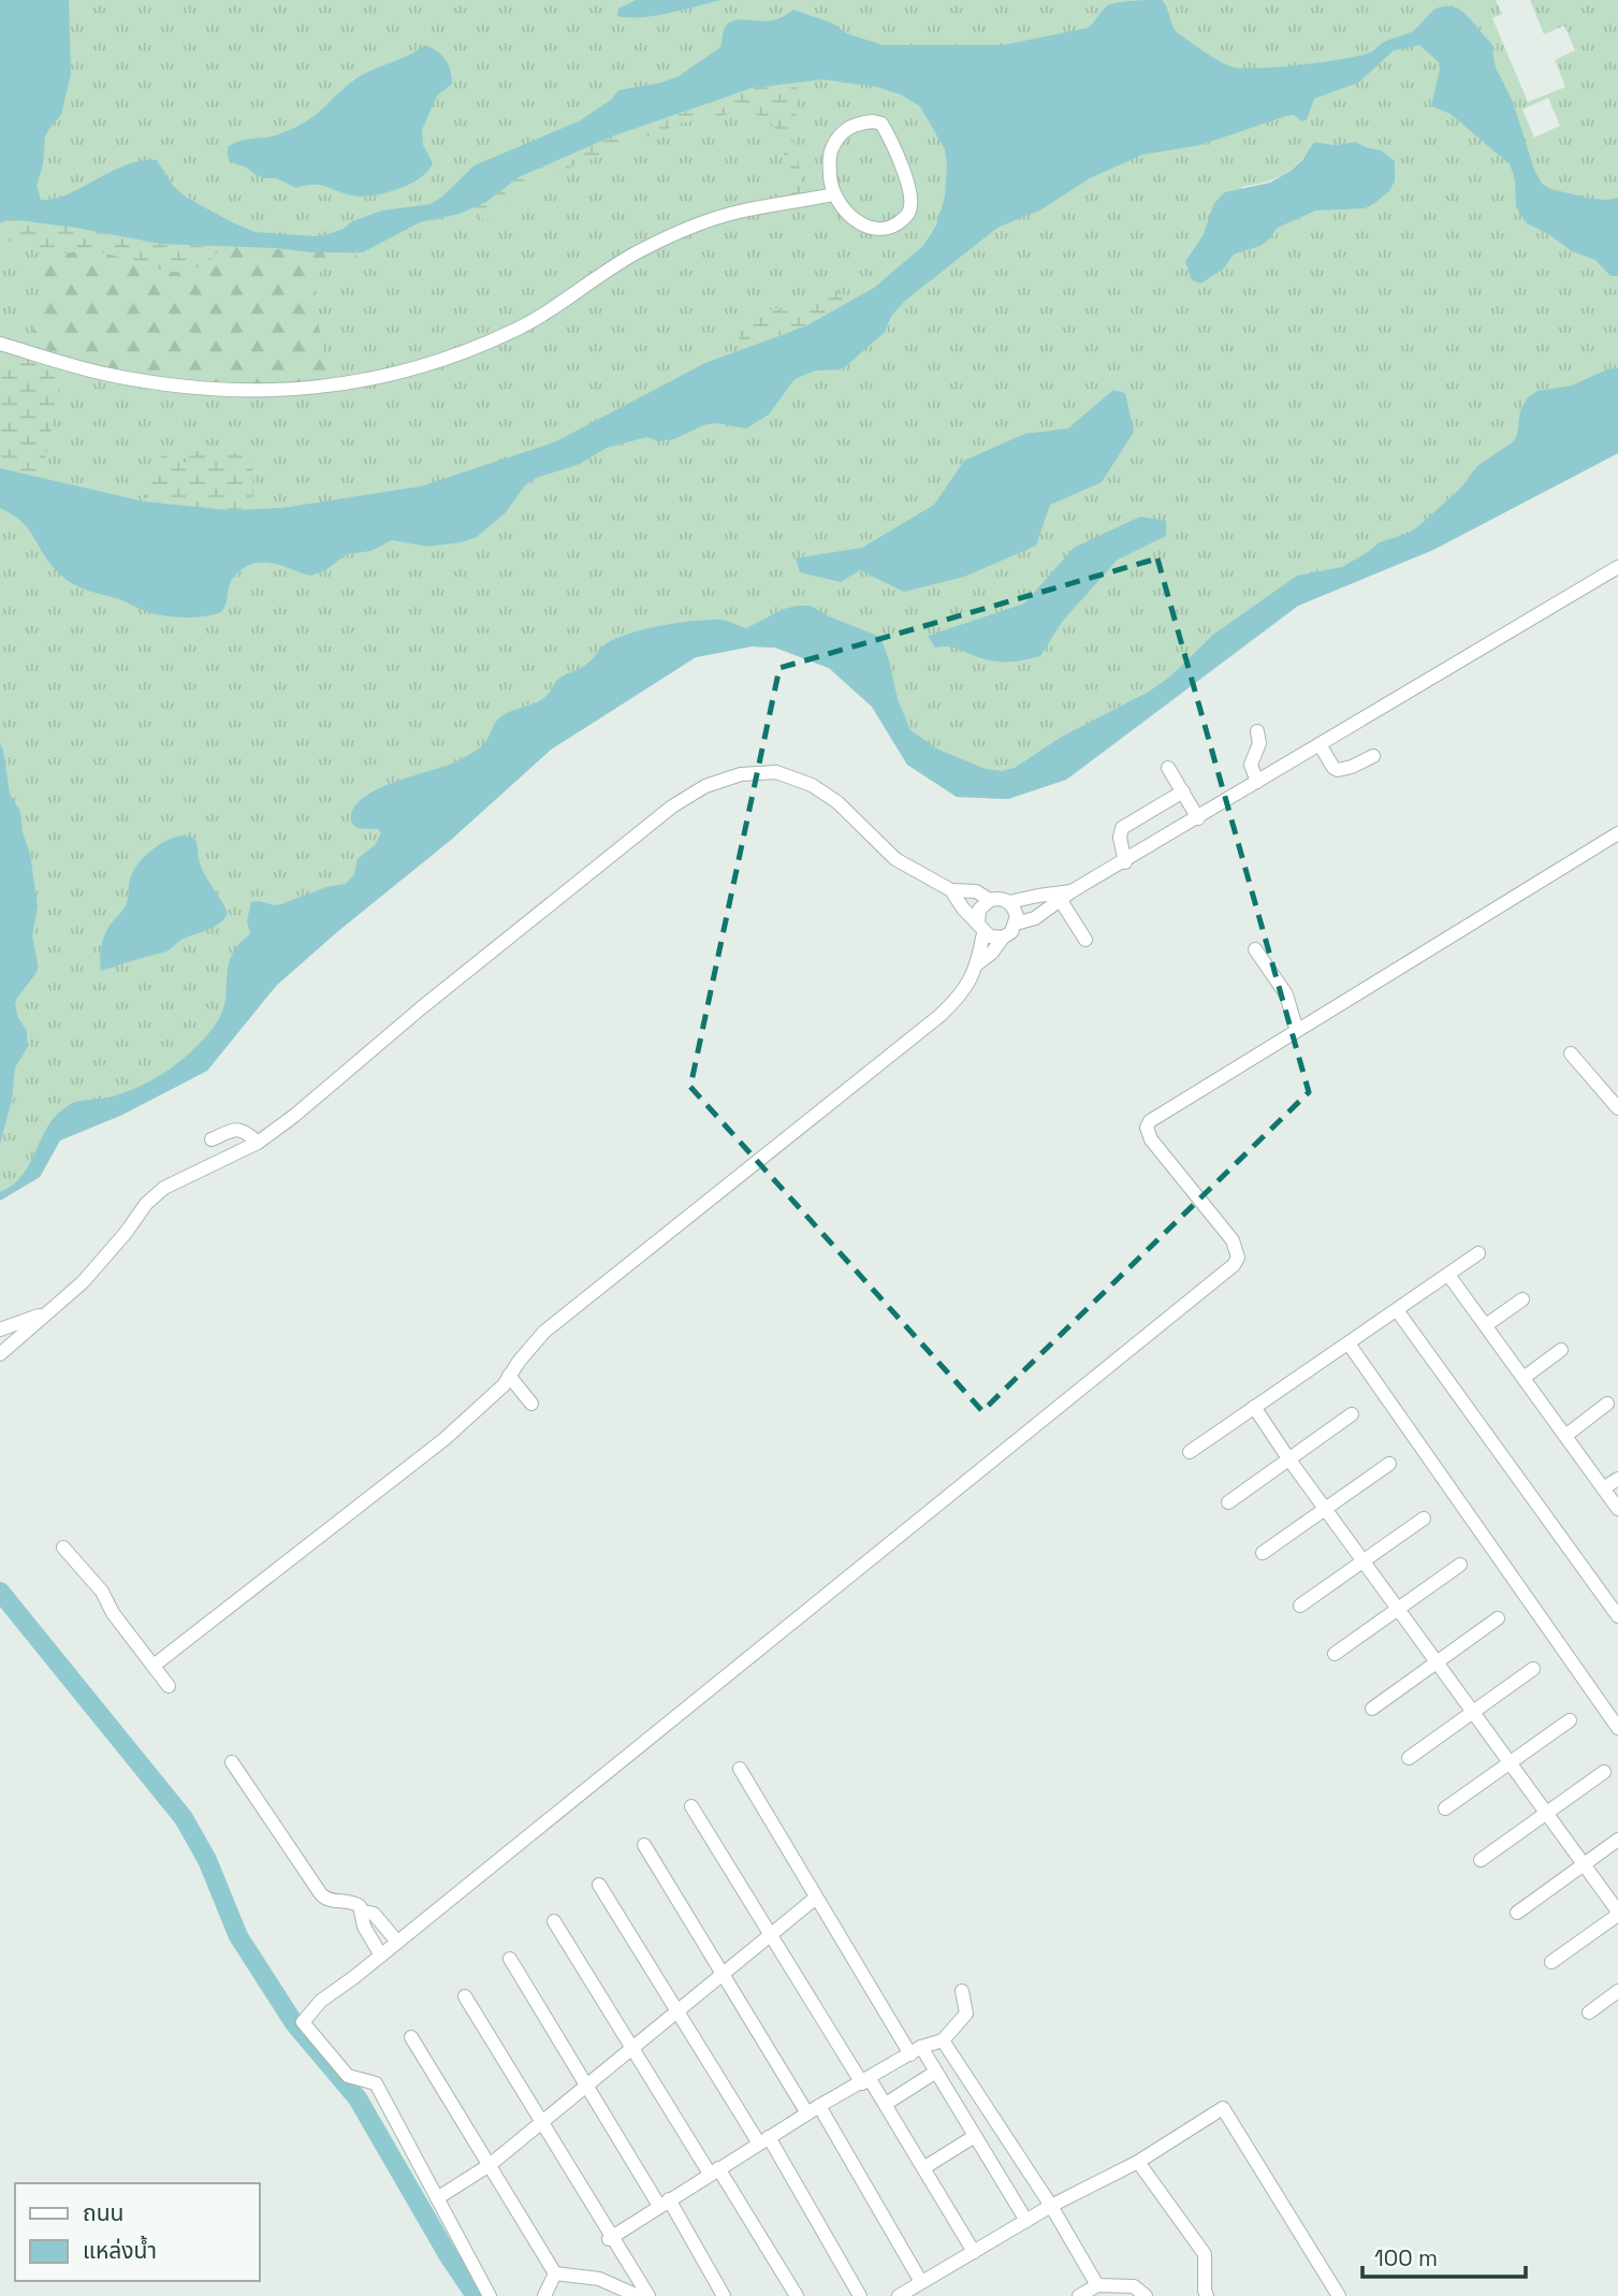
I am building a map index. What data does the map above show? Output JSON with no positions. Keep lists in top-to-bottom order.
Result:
{
  "legend": ["ถนน", "แหล่งน้ำ"],
  "scale_bar": "100 m"
}
